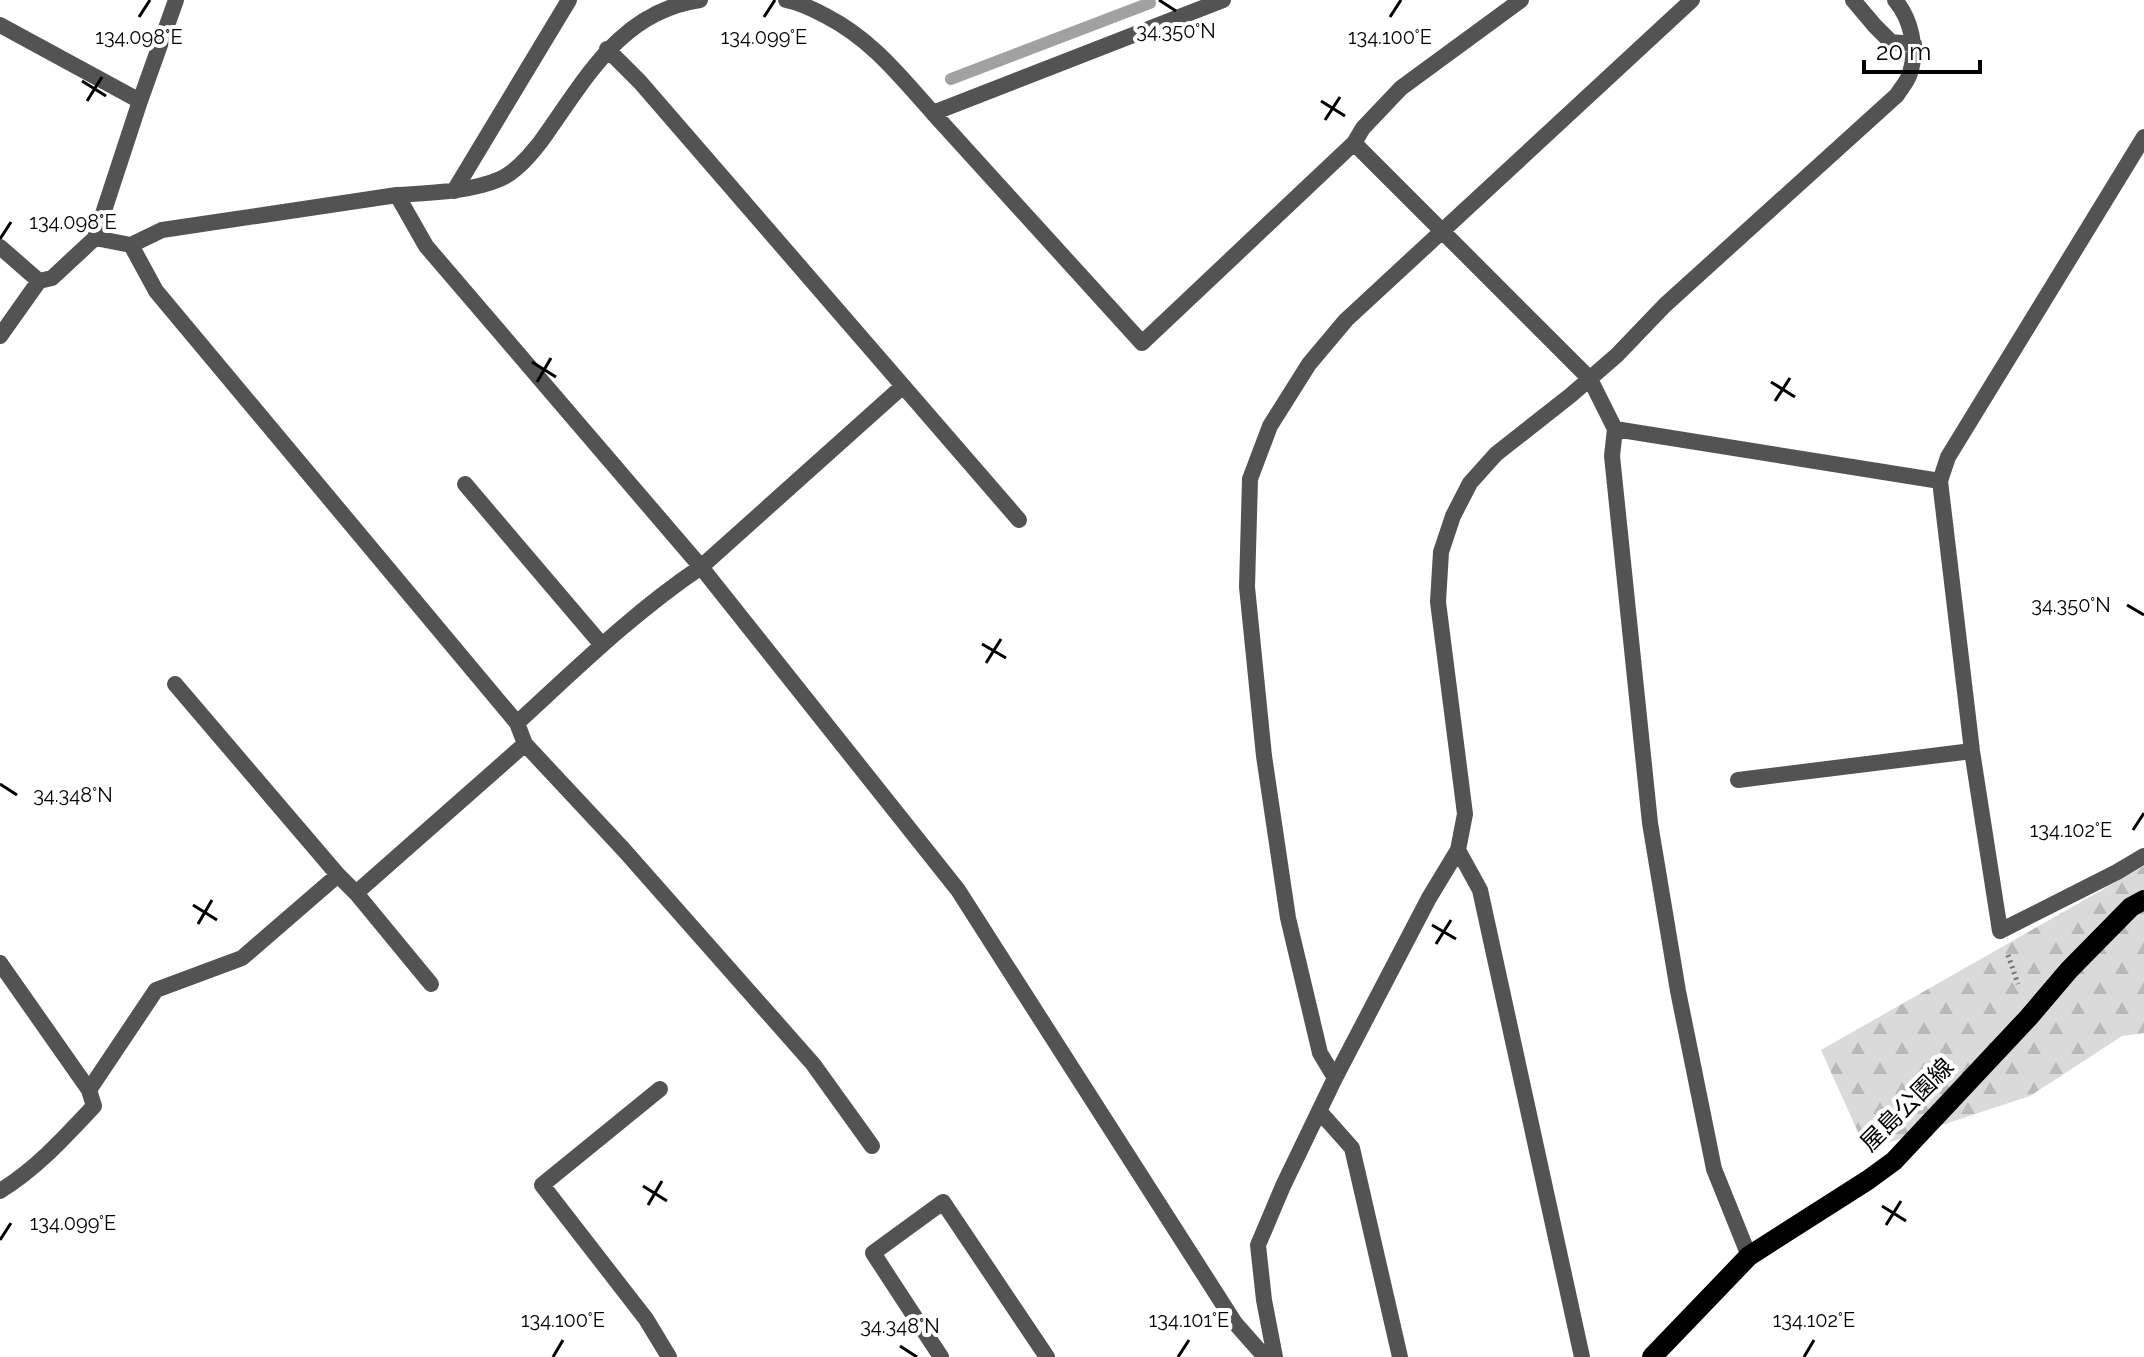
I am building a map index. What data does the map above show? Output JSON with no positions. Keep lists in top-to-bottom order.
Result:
{
  "streets": {
    "main road": ["屋島公園線"]
  },
  "scale_bar": "20 m",
  "coordinates": [
    "34.350°N",
    "134.098°E",
    "134.099°E",
    "134.100°E",
    "34.348°N",
    "134.102°E",
    "134.101°E"
  ]
}
